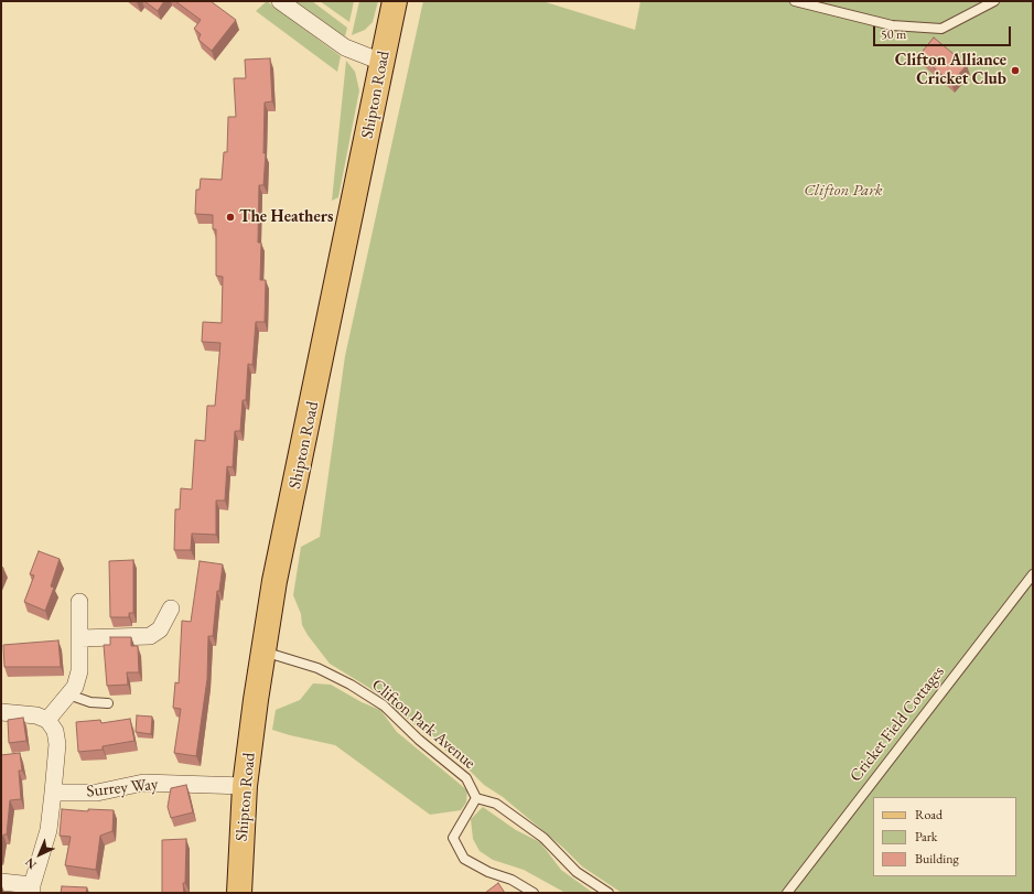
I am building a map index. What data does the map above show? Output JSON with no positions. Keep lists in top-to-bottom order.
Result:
{
  "streets": {
    "main road": ["Shipton Road"],
    "street": ["Surrey Way"],
    "lane": ["Clifton Park Avenue", "Cricket Field Cottages"]
  },
  "crossings": [
    ["Shipton Road", "Clifton Park Avenue"],
    ["Shipton Road", "Surrey Way"]
  ],
  "parks": ["Clifton Park"],
  "places": ["Clifton Alliance Cricket Club", "The Heathers"],
  "legend": ["Road", "Park", "Building"],
  "scale_bar": "50 m",
  "north": "bottom left"
}
